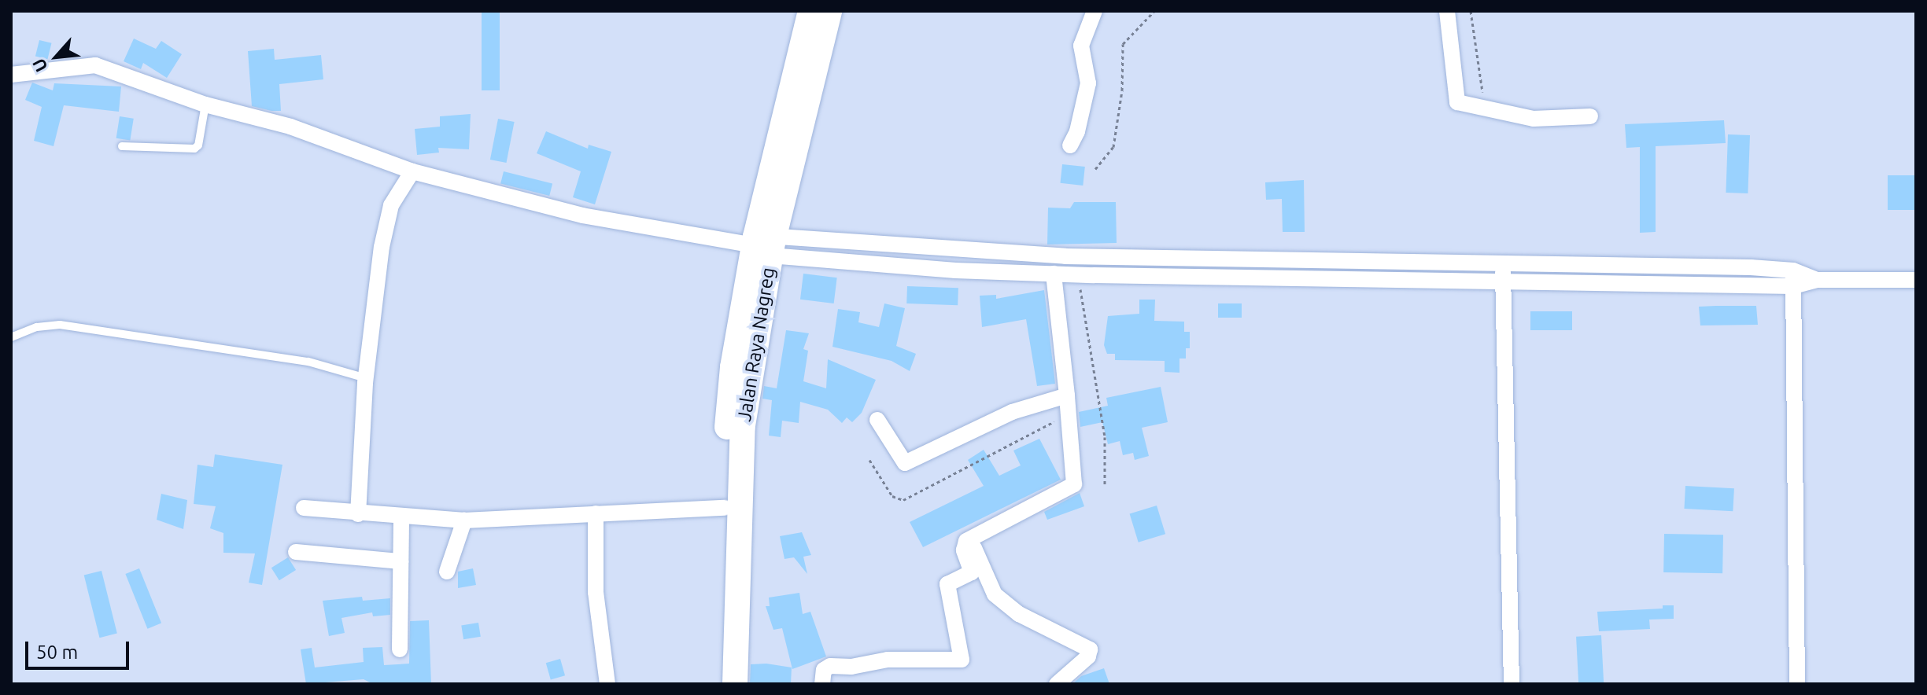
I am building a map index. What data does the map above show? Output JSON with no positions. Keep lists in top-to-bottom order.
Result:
{
  "streets": {
    "highway": ["Jalan Raya Nagreg"]
  },
  "scale_bar": "50 m",
  "north": "bottom left"
}
